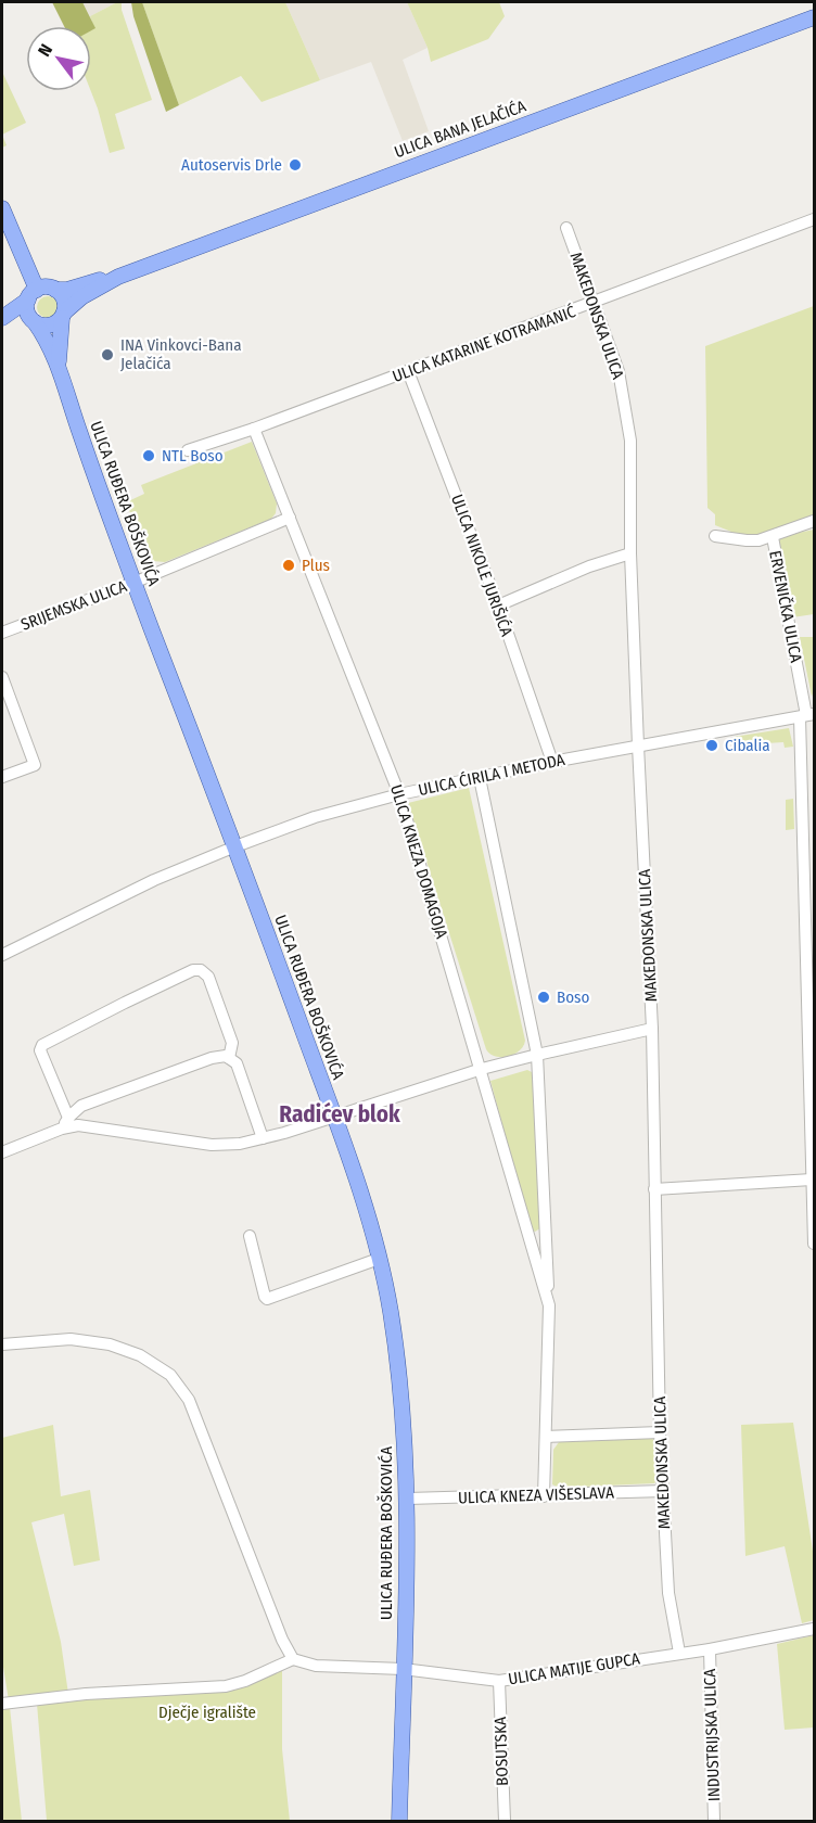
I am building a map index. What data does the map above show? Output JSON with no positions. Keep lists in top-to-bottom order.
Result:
{
  "streets": {
    "main road": ["ULICA BANA JELAČIĆA", "ULICA RUĐERA BOŠKOVIĆA"],
    "street": [
      "MAKEDONSKA ULICA",
      "ULICA KATARINE KOTRAMANIĆ",
      "ULICA NIKOLE JURIŠIĆA",
      "SRIJEMSKA ULICA",
      "ERVENIČKA ULICA",
      "ULICA ĆIRILA I METODA",
      "ULICA KNEZA DOMAGOJA",
      "ULICA KNEZA VIŠESLAVA",
      "ULICA MATIJE GUPCA",
      "INDUSTRIJSKA ULICA",
      "BOSUTSKA"
    ]
  },
  "crossings": [
    ["ULICA BANA JELAČIĆA", "ULICA RUĐERA BOŠKOVIĆA"],
    ["MAKEDONSKA ULICA", "ULICA KATARINE KOTRAMANIĆ"],
    ["MAKEDONSKA ULICA", "ULICA ĆIRILA I METODA"],
    ["MAKEDONSKA ULICA", "ULICA KNEZA VIŠESLAVA"],
    ["MAKEDONSKA ULICA", "ULICA MATIJE GUPCA"],
    ["ULICA KATARINE KOTRAMANIĆ", "ULICA NIKOLE JURIŠIĆA"],
    ["ULICA KATARINE KOTRAMANIĆ", "ULICA KNEZA DOMAGOJA"],
    ["ULICA RUĐERA BOŠKOVIĆA", "SRIJEMSKA ULICA"],
    ["ULICA RUĐERA BOŠKOVIĆA", "ULICA ĆIRILA I METODA"],
    ["ULICA RUĐERA BOŠKOVIĆA", "ULICA KNEZA VIŠESLAVA"],
    ["ULICA RUĐERA BOŠKOVIĆA", "ULICA MATIJE GUPCA"],
    ["ULICA NIKOLE JURIŠIĆA", "ULICA ĆIRILA I METODA"],
    ["SRIJEMSKA ULICA", "ULICA KNEZA DOMAGOJA"],
    ["ERVENIČKA ULICA", "ULICA ĆIRILA I METODA"],
    ["ULICA ĆIRILA I METODA", "ULICA KNEZA DOMAGOJA"],
    ["ULICA KNEZA DOMAGOJA", "ULICA KNEZA VIŠESLAVA"],
    ["ULICA MATIJE GUPCA", "INDUSTRIJSKA ULICA"],
    ["ULICA MATIJE GUPCA", "BOSUTSKA"]
  ],
  "districts": ["Radićev blok"],
  "parks": ["Dječje igralište"],
  "places": [
    "Autoservis Drle",
    "INA Vinkovci-Bana Jelačića",
    "NTL Boso",
    "Plus",
    "Cibalia",
    "Boso"
  ],
  "north": "top left"
}
